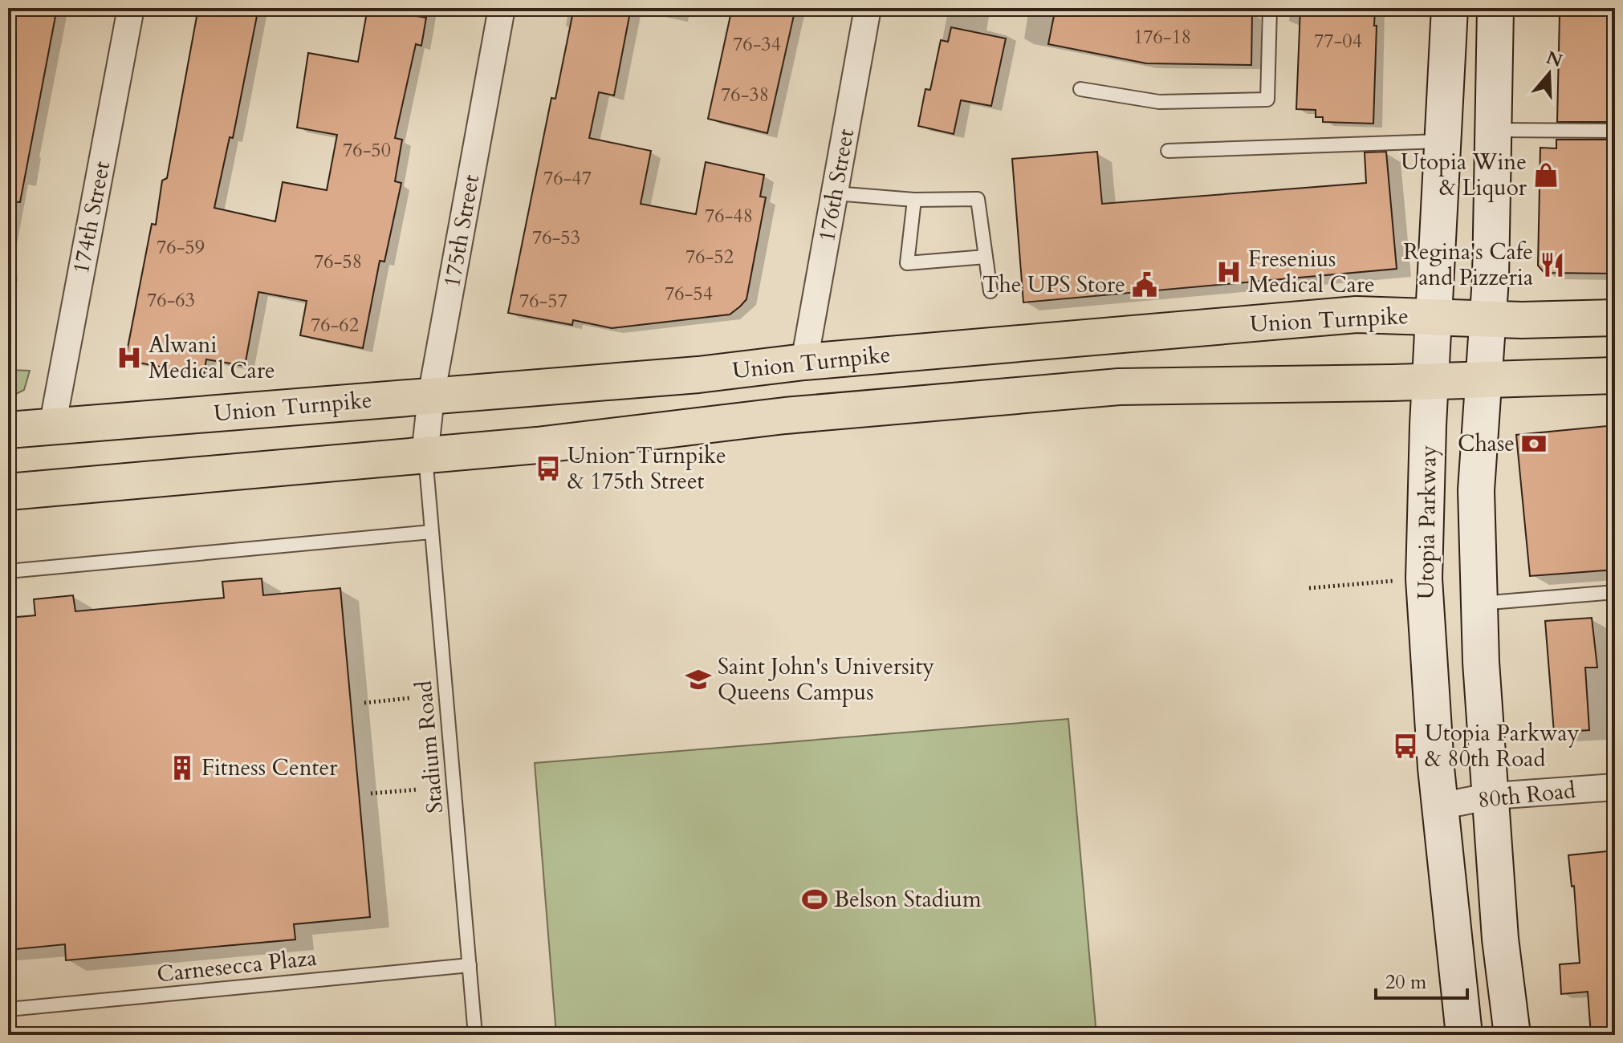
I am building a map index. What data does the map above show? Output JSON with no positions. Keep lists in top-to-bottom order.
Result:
{
  "streets": {
    "main road": ["Union Turnpike", "Utopia Parkway"],
    "street": [
      "176th Street",
      "174th Street",
      "175th Street",
      "80th Road"
    ],
    "lane": ["Stadium Road", "Carnesecca Plaza"]
  },
  "crossings": [
    ["176th Street", "Union Turnpike"],
    ["174th Street", "Union Turnpike"],
    ["175th Street", "Union Turnpike"],
    ["175th Street", "Stadium Road"],
    ["Union Turnpike", "Utopia Parkway"],
    ["Utopia Parkway", "80th Road"],
    ["Stadium Road", "Carnesecca Plaza"]
  ],
  "places": {
    "shop": ["Utopia Wine & Liquor"],
    "restaurant": ["Regina's Cafe and Pizzeria"],
    "hospital": ["Fresenius Medical Care", "Alwani Medical Care"],
    "public building": ["The UPS Store"],
    "bank": ["Chase"],
    "bus stop": ["Union Turnpike & 175th Street", "Utopia Parkway & 80th Road"],
    "school or university": ["Saint John's University Queens Campus"],
    "building": ["Fitness Center"],
    "sports": ["Belson Stadium"]
  },
  "house_numbers": [
    "176-18",
    "77-04",
    "76-34",
    "76-38",
    "76-50",
    "76-47",
    "76-48",
    "76-53",
    "76-59",
    "76-52",
    "76-58",
    "76-54",
    "76-63",
    "76-57",
    "76-62"
  ],
  "scale_bar": "20 m",
  "north": "top"
}
